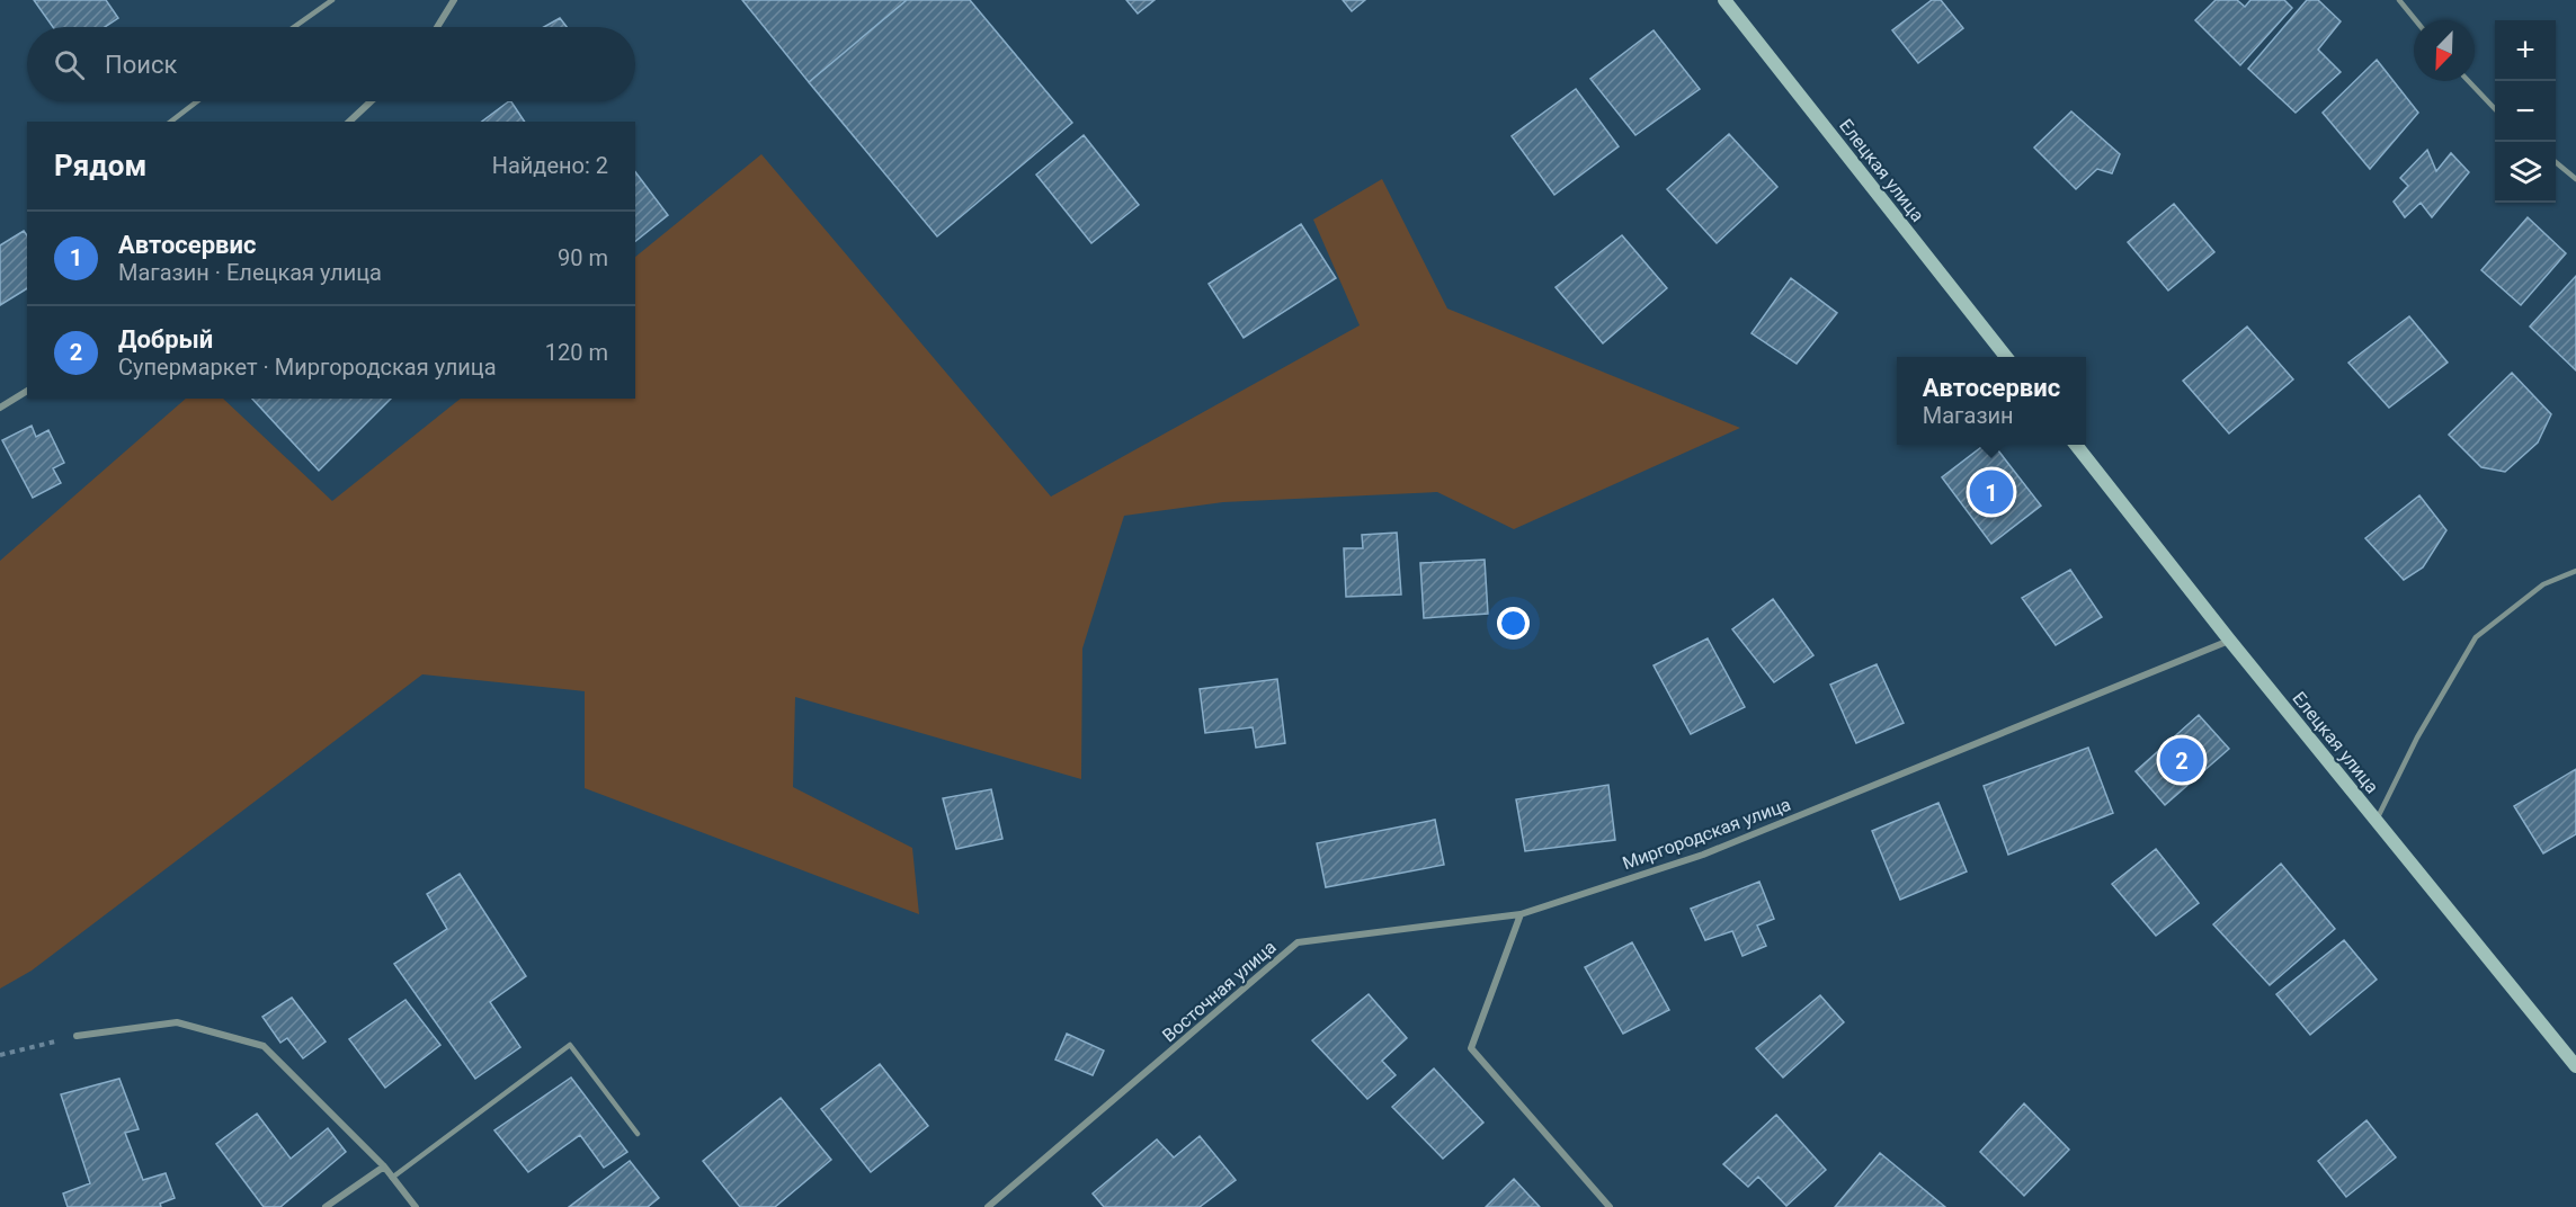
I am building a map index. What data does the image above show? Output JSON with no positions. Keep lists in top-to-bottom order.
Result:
{
  "streets": {
    "main road": ["Елецкая улица"],
    "street": ["Миргородская улица", "Восточная улица"]
  },
  "crossings": [
    ["Елецкая улица", "Миргородская улица"],
    ["Миргородская улица", "Восточная улица"]
  ],
  "north": "bottom left",
  "page": {
    "map_buttons": ["+", "−"],
    "search": "Поиск",
    "heading": ["Рядом", "Найдено: 2"],
    "list": [
      {
        "mark": "1",
        "name": "Автосервис",
        "note": "Магазин · Елецкая улица",
        "value": "90 m"
      },
      {
        "mark": "2",
        "name": "Добрый",
        "note": "Супермаркет · Миргородская улица",
        "value": "120 m"
      }
    ],
    "popup": ["Автосервис", "Магазин"],
    "pins": ["1", "2"]
  }
}
